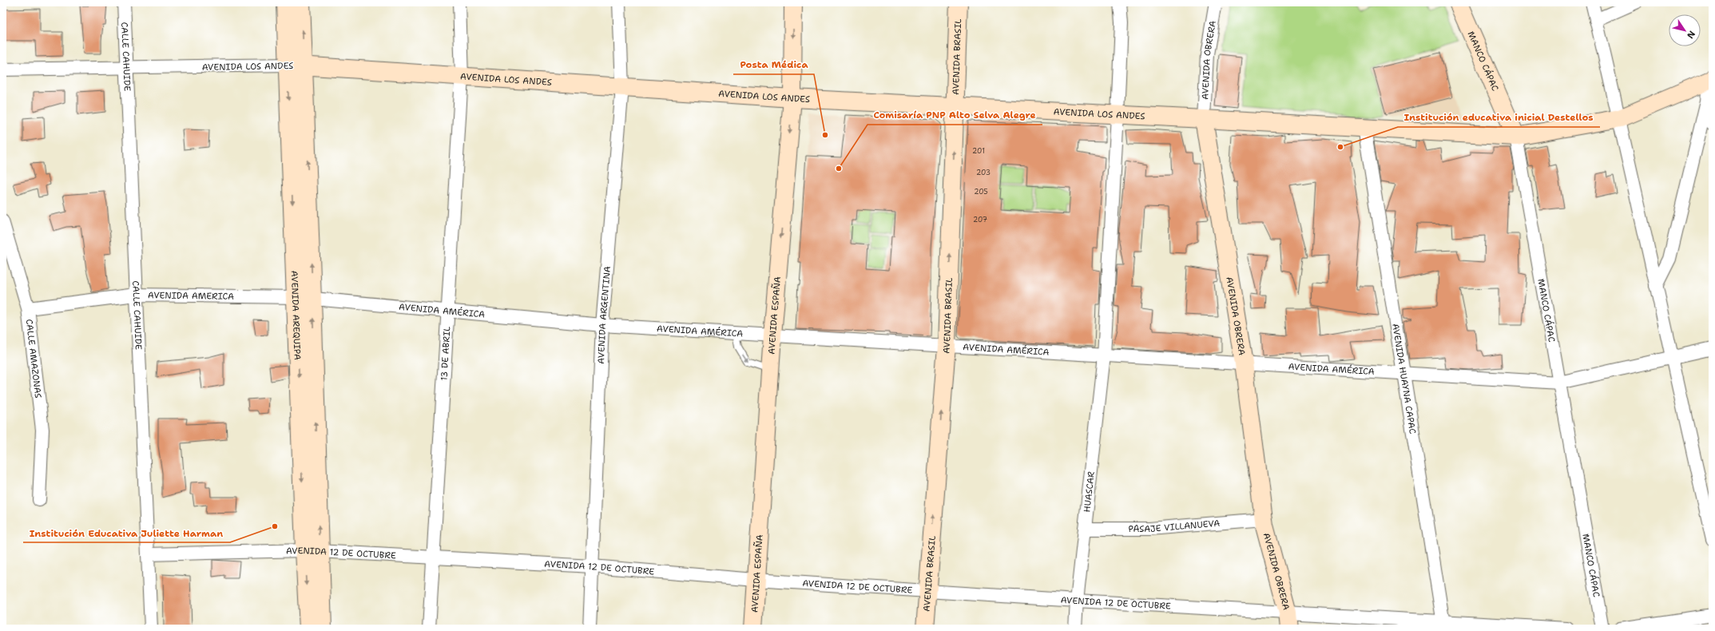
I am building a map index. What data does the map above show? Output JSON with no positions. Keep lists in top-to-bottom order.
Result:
{
  "streets": {
    "street": [
      "CALLE CAHUIDE",
      "AVENIDA BRASIL",
      "AVENIDA OBRERA",
      "MANCO CÁPAC",
      "AVENIDA LOS ANDES",
      "AVENIDA AMERICA",
      "AVENIDA AMÉRICA",
      "AVENIDA AREQUIPA",
      "AVENIDA ARGENTINA",
      "AVENIDA ESPAÑA",
      "13 DE ABRIL",
      "CALLE AMAZONAS",
      "AVENIDA HUAYNA CAPAC",
      "HUASCAR",
      "PASAJE VILLANUEVA",
      "AVENIDA 12 DE OCTUBRE"
    ]
  },
  "crossings": [
    ["CALLE CAHUIDE", "AVENIDA LOS ANDES"],
    ["CALLE CAHUIDE", "AVENIDA AMERICA"],
    ["CALLE CAHUIDE", "AVENIDA 12 DE OCTUBRE"],
    ["AVENIDA BRASIL", "AVENIDA LOS ANDES"],
    ["AVENIDA BRASIL", "AVENIDA AMÉRICA"],
    ["AVENIDA BRASIL", "AVENIDA 12 DE OCTUBRE"],
    ["AVENIDA OBRERA", "AVENIDA LOS ANDES"],
    ["AVENIDA OBRERA", "AVENIDA AMÉRICA"],
    ["AVENIDA OBRERA", "PASAJE VILLANUEVA"],
    ["AVENIDA OBRERA", "AVENIDA 12 DE OCTUBRE"],
    ["MANCO CÁPAC", "AVENIDA LOS ANDES"],
    ["MANCO CÁPAC", "AVENIDA AMÉRICA"],
    ["AVENIDA LOS ANDES", "AVENIDA AREQUIPA"],
    ["AVENIDA LOS ANDES", "AVENIDA ARGENTINA"],
    ["AVENIDA LOS ANDES", "AVENIDA ESPAÑA"],
    ["AVENIDA LOS ANDES", "13 DE ABRIL"],
    ["AVENIDA LOS ANDES", "AVENIDA HUAYNA CAPAC"],
    ["AVENIDA AMERICA", "AVENIDA AMÉRICA"],
    ["AVENIDA AMERICA", "AVENIDA AREQUIPA"],
    ["AVENIDA AMERICA", "CALLE AMAZONAS"],
    ["AVENIDA AMÉRICA", "AVENIDA AREQUIPA"],
    ["AVENIDA AMÉRICA", "AVENIDA ARGENTINA"],
    ["AVENIDA AMÉRICA", "AVENIDA ESPAÑA"],
    ["AVENIDA AMÉRICA", "13 DE ABRIL"],
    ["AVENIDA AMÉRICA", "AVENIDA HUAYNA CAPAC"],
    ["AVENIDA AMÉRICA", "HUASCAR"],
    ["AVENIDA AREQUIPA", "AVENIDA 12 DE OCTUBRE"],
    ["AVENIDA ARGENTINA", "AVENIDA 12 DE OCTUBRE"],
    ["AVENIDA ESPAÑA", "AVENIDA 12 DE OCTUBRE"],
    ["13 DE ABRIL", "AVENIDA 12 DE OCTUBRE"],
    ["AVENIDA HUAYNA CAPAC", "AVENIDA 12 DE OCTUBRE"],
    ["HUASCAR", "PASAJE VILLANUEVA"],
    ["HUASCAR", "AVENIDA 12 DE OCTUBRE"]
  ],
  "one_way": ["AVENIDA BRASIL", "AVENIDA ESPAÑA"],
  "places": [
    "Posta Médica",
    "Institución educativa inicial Destellos",
    "Comisaría PNP Alto Selva Alegre",
    "Institución Educativa Juliette Harman"
  ],
  "house_numbers": [
    "201",
    "203",
    "205",
    "207"
  ],
  "north": "bottom right"
}
